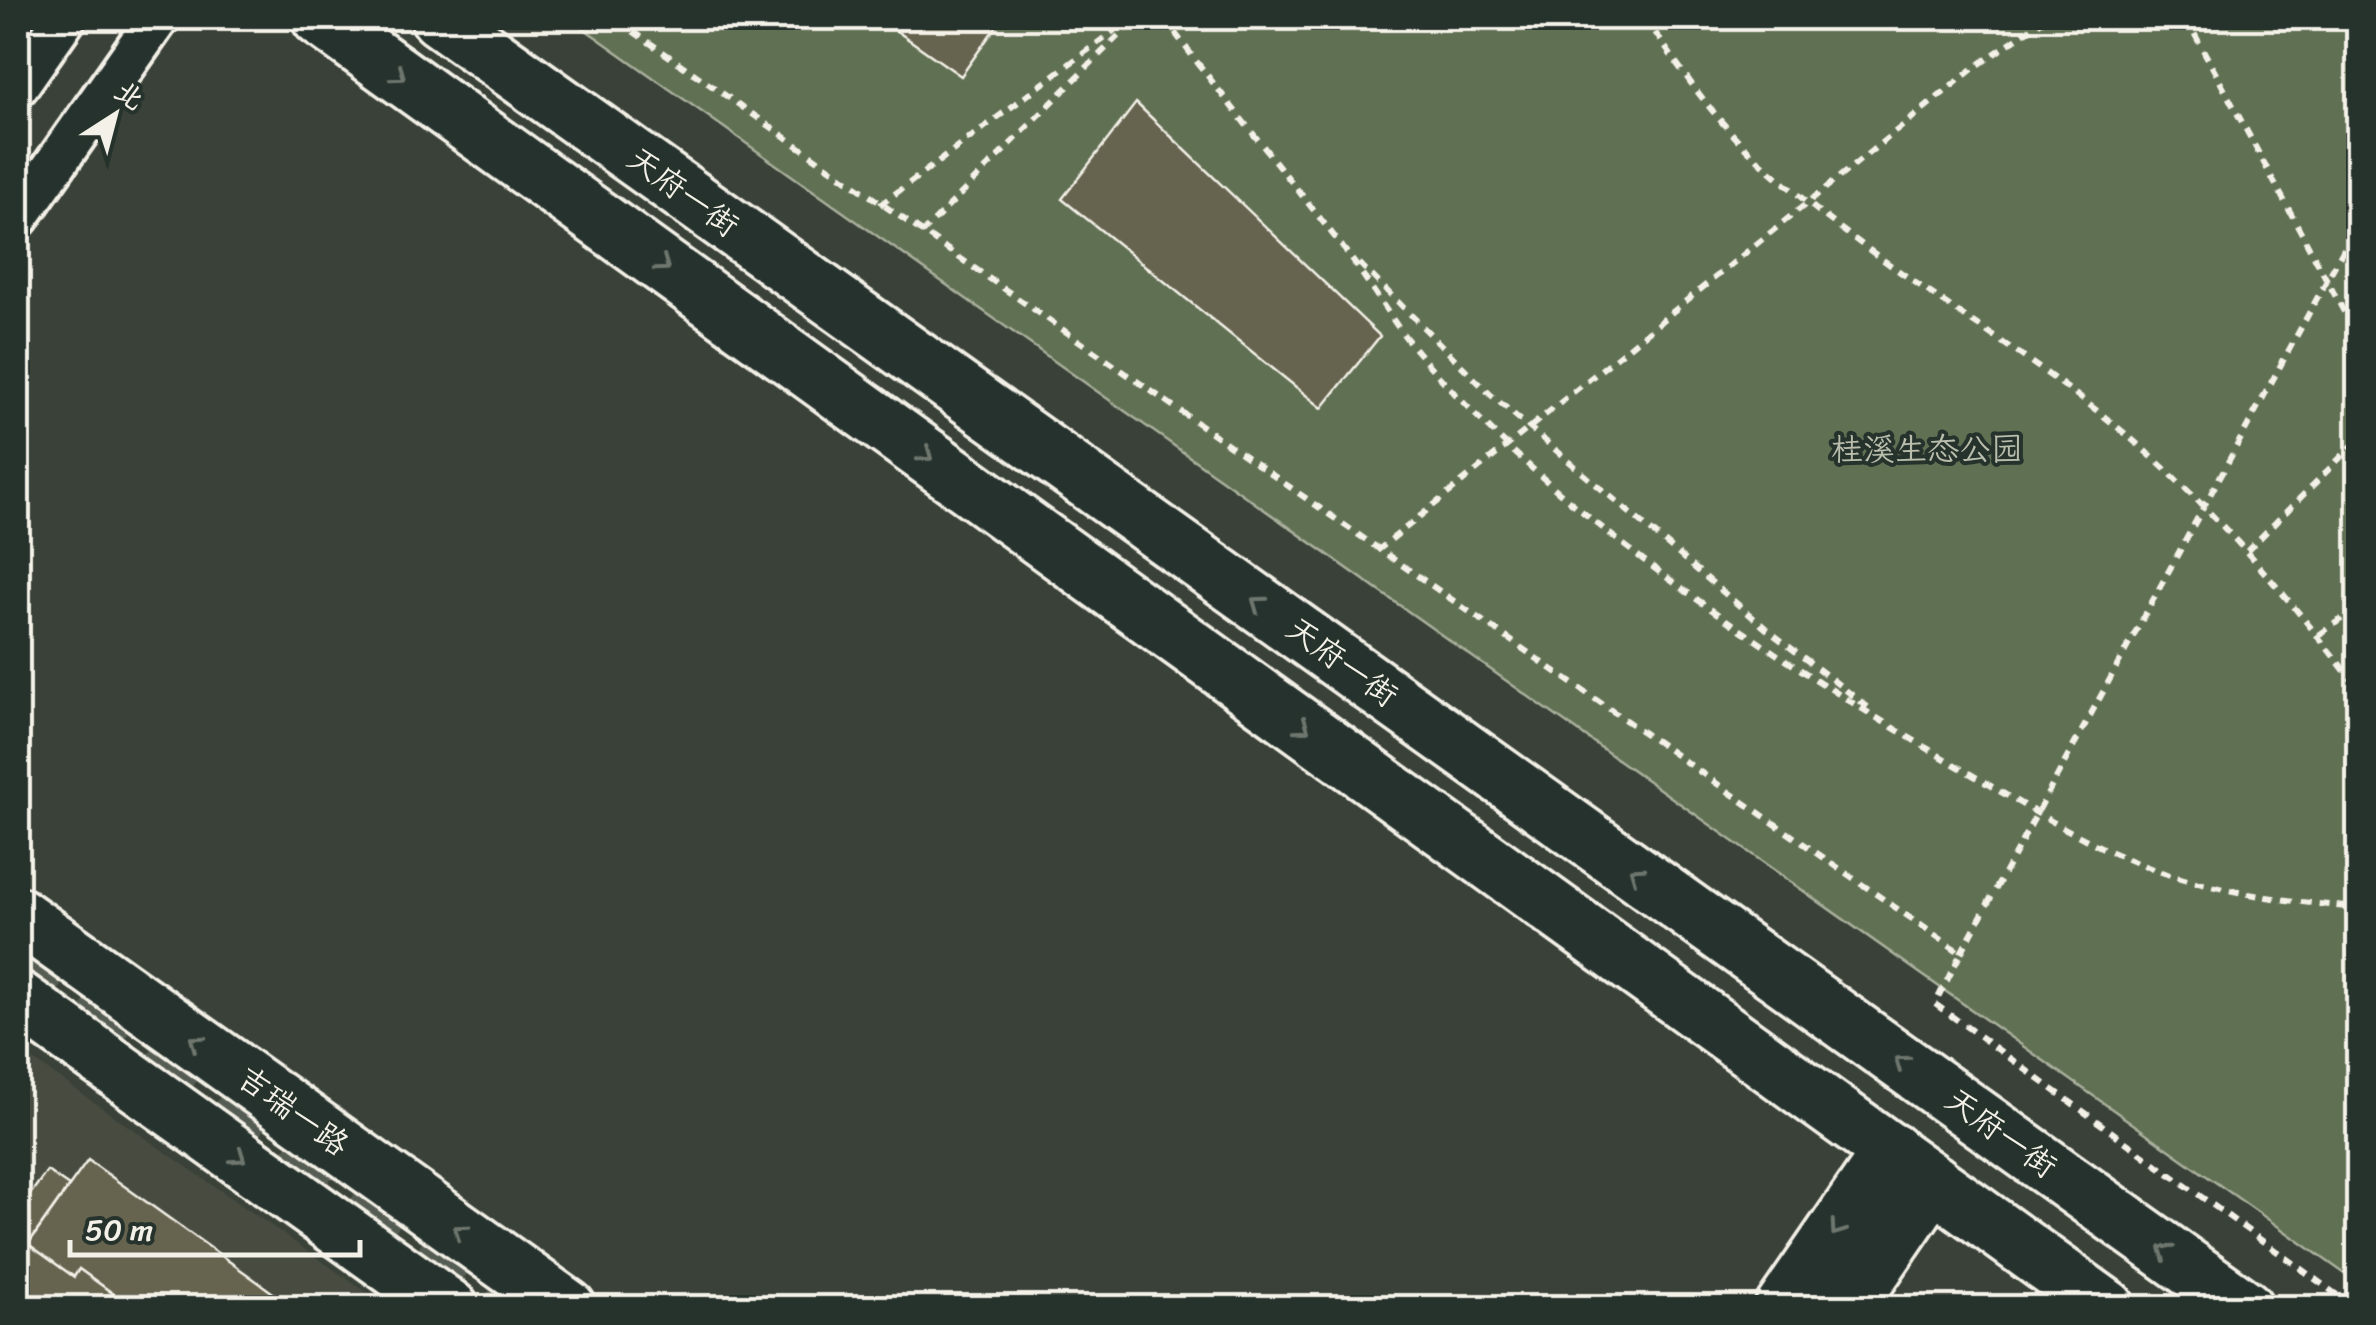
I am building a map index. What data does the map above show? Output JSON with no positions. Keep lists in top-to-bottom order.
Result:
{
  "streets": {
    "main road": ["天府一街", "吉瑞一路"]
  },
  "parks": ["桂溪生态公园"],
  "scale_bar": "50 m",
  "north": "top right"
}
